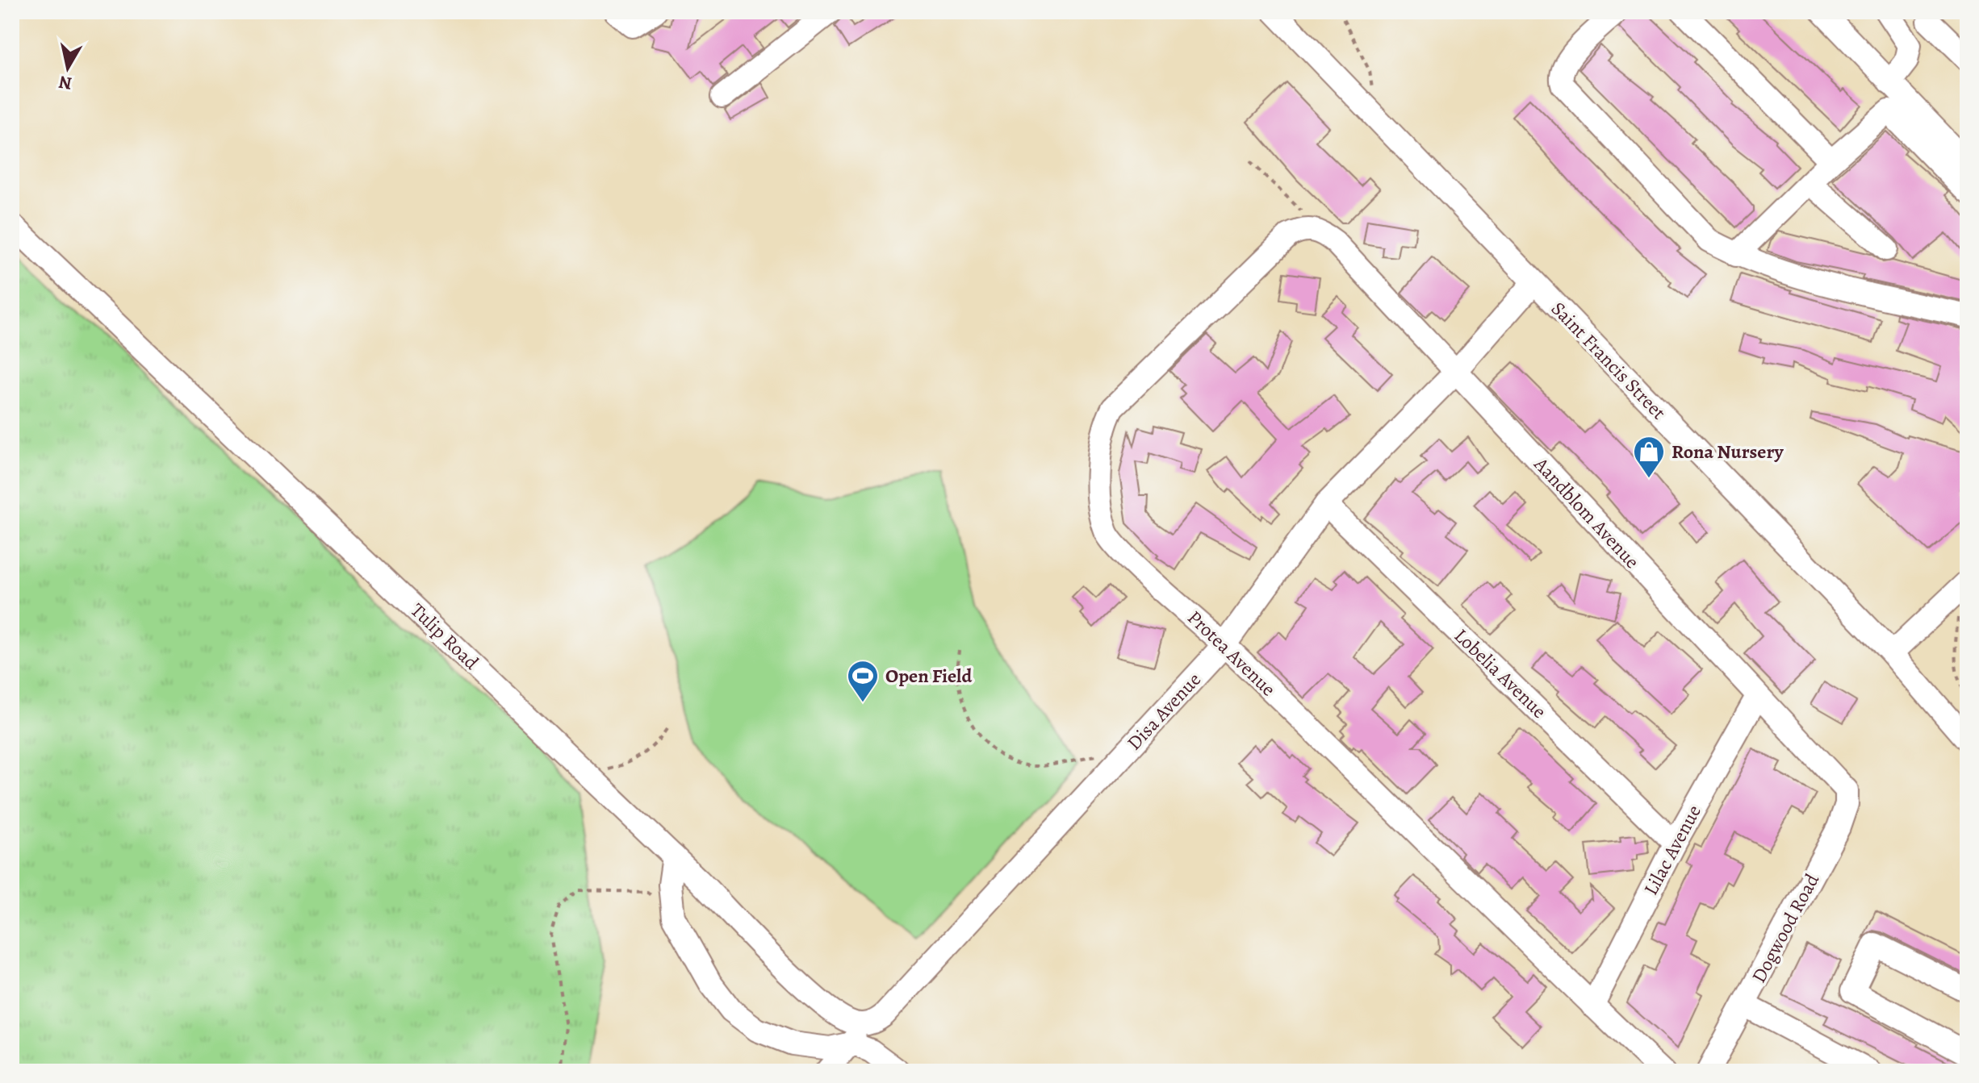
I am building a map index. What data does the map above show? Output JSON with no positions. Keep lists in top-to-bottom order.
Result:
{
  "streets": {
    "street": [
      "Saint Francis Street",
      "Aandblom Avenue",
      "Tulip Road",
      "Protea Avenue",
      "Lobelia Avenue",
      "Disa Avenue",
      "Lilac Avenue",
      "Dogwood Road"
    ]
  },
  "crossings": [
    ["Saint Francis Street", "Disa Avenue"],
    ["Aandblom Avenue", "Protea Avenue"],
    ["Aandblom Avenue", "Disa Avenue"],
    ["Aandblom Avenue", "Lilac Avenue"],
    ["Aandblom Avenue", "Dogwood Road"],
    ["Tulip Road", "Disa Avenue"],
    ["Protea Avenue", "Disa Avenue"],
    ["Protea Avenue", "Lilac Avenue"],
    ["Lobelia Avenue", "Disa Avenue"],
    ["Lobelia Avenue", "Lilac Avenue"]
  ],
  "places": {
    "shop": ["Rona Nursery"],
    "sports": ["Open Field"]
  },
  "north": "bottom"
}
